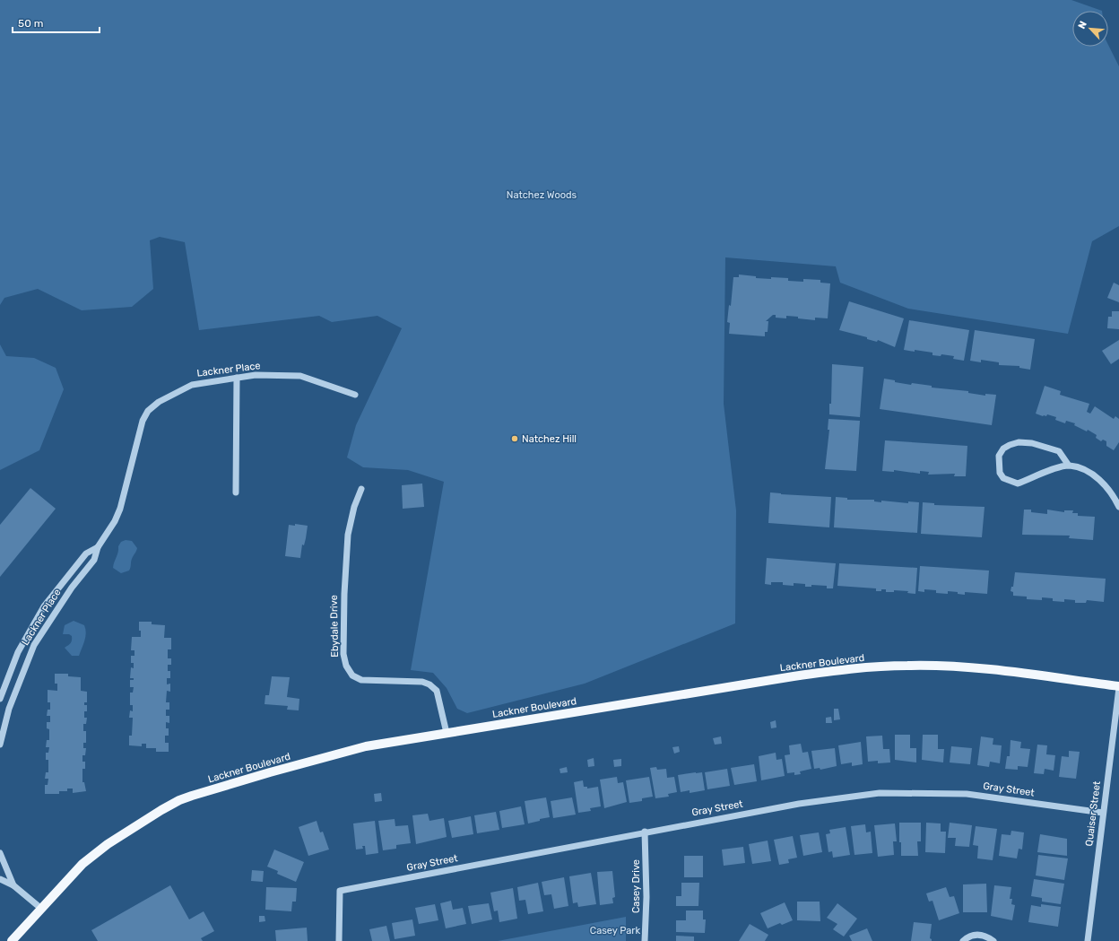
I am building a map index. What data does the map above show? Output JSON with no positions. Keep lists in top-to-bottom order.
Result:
{
  "streets": {
    "main road": ["Lackner Boulevard"],
    "street": [
      "Lackner Place",
      "Ebydale Drive",
      "Gray Street",
      "Quaiser Street",
      "Casey Drive"
    ]
  },
  "crossings": [
    ["Ebydale Drive", "Lackner Boulevard"],
    ["Lackner Boulevard", "Quaiser Street"],
    ["Gray Street", "Quaiser Street"],
    ["Gray Street", "Casey Drive"]
  ],
  "parks": ["Natchez Woods", "Casey Park"],
  "places": ["Natchez Hill"],
  "scale_bar": "50 m",
  "north": "top left"
}
